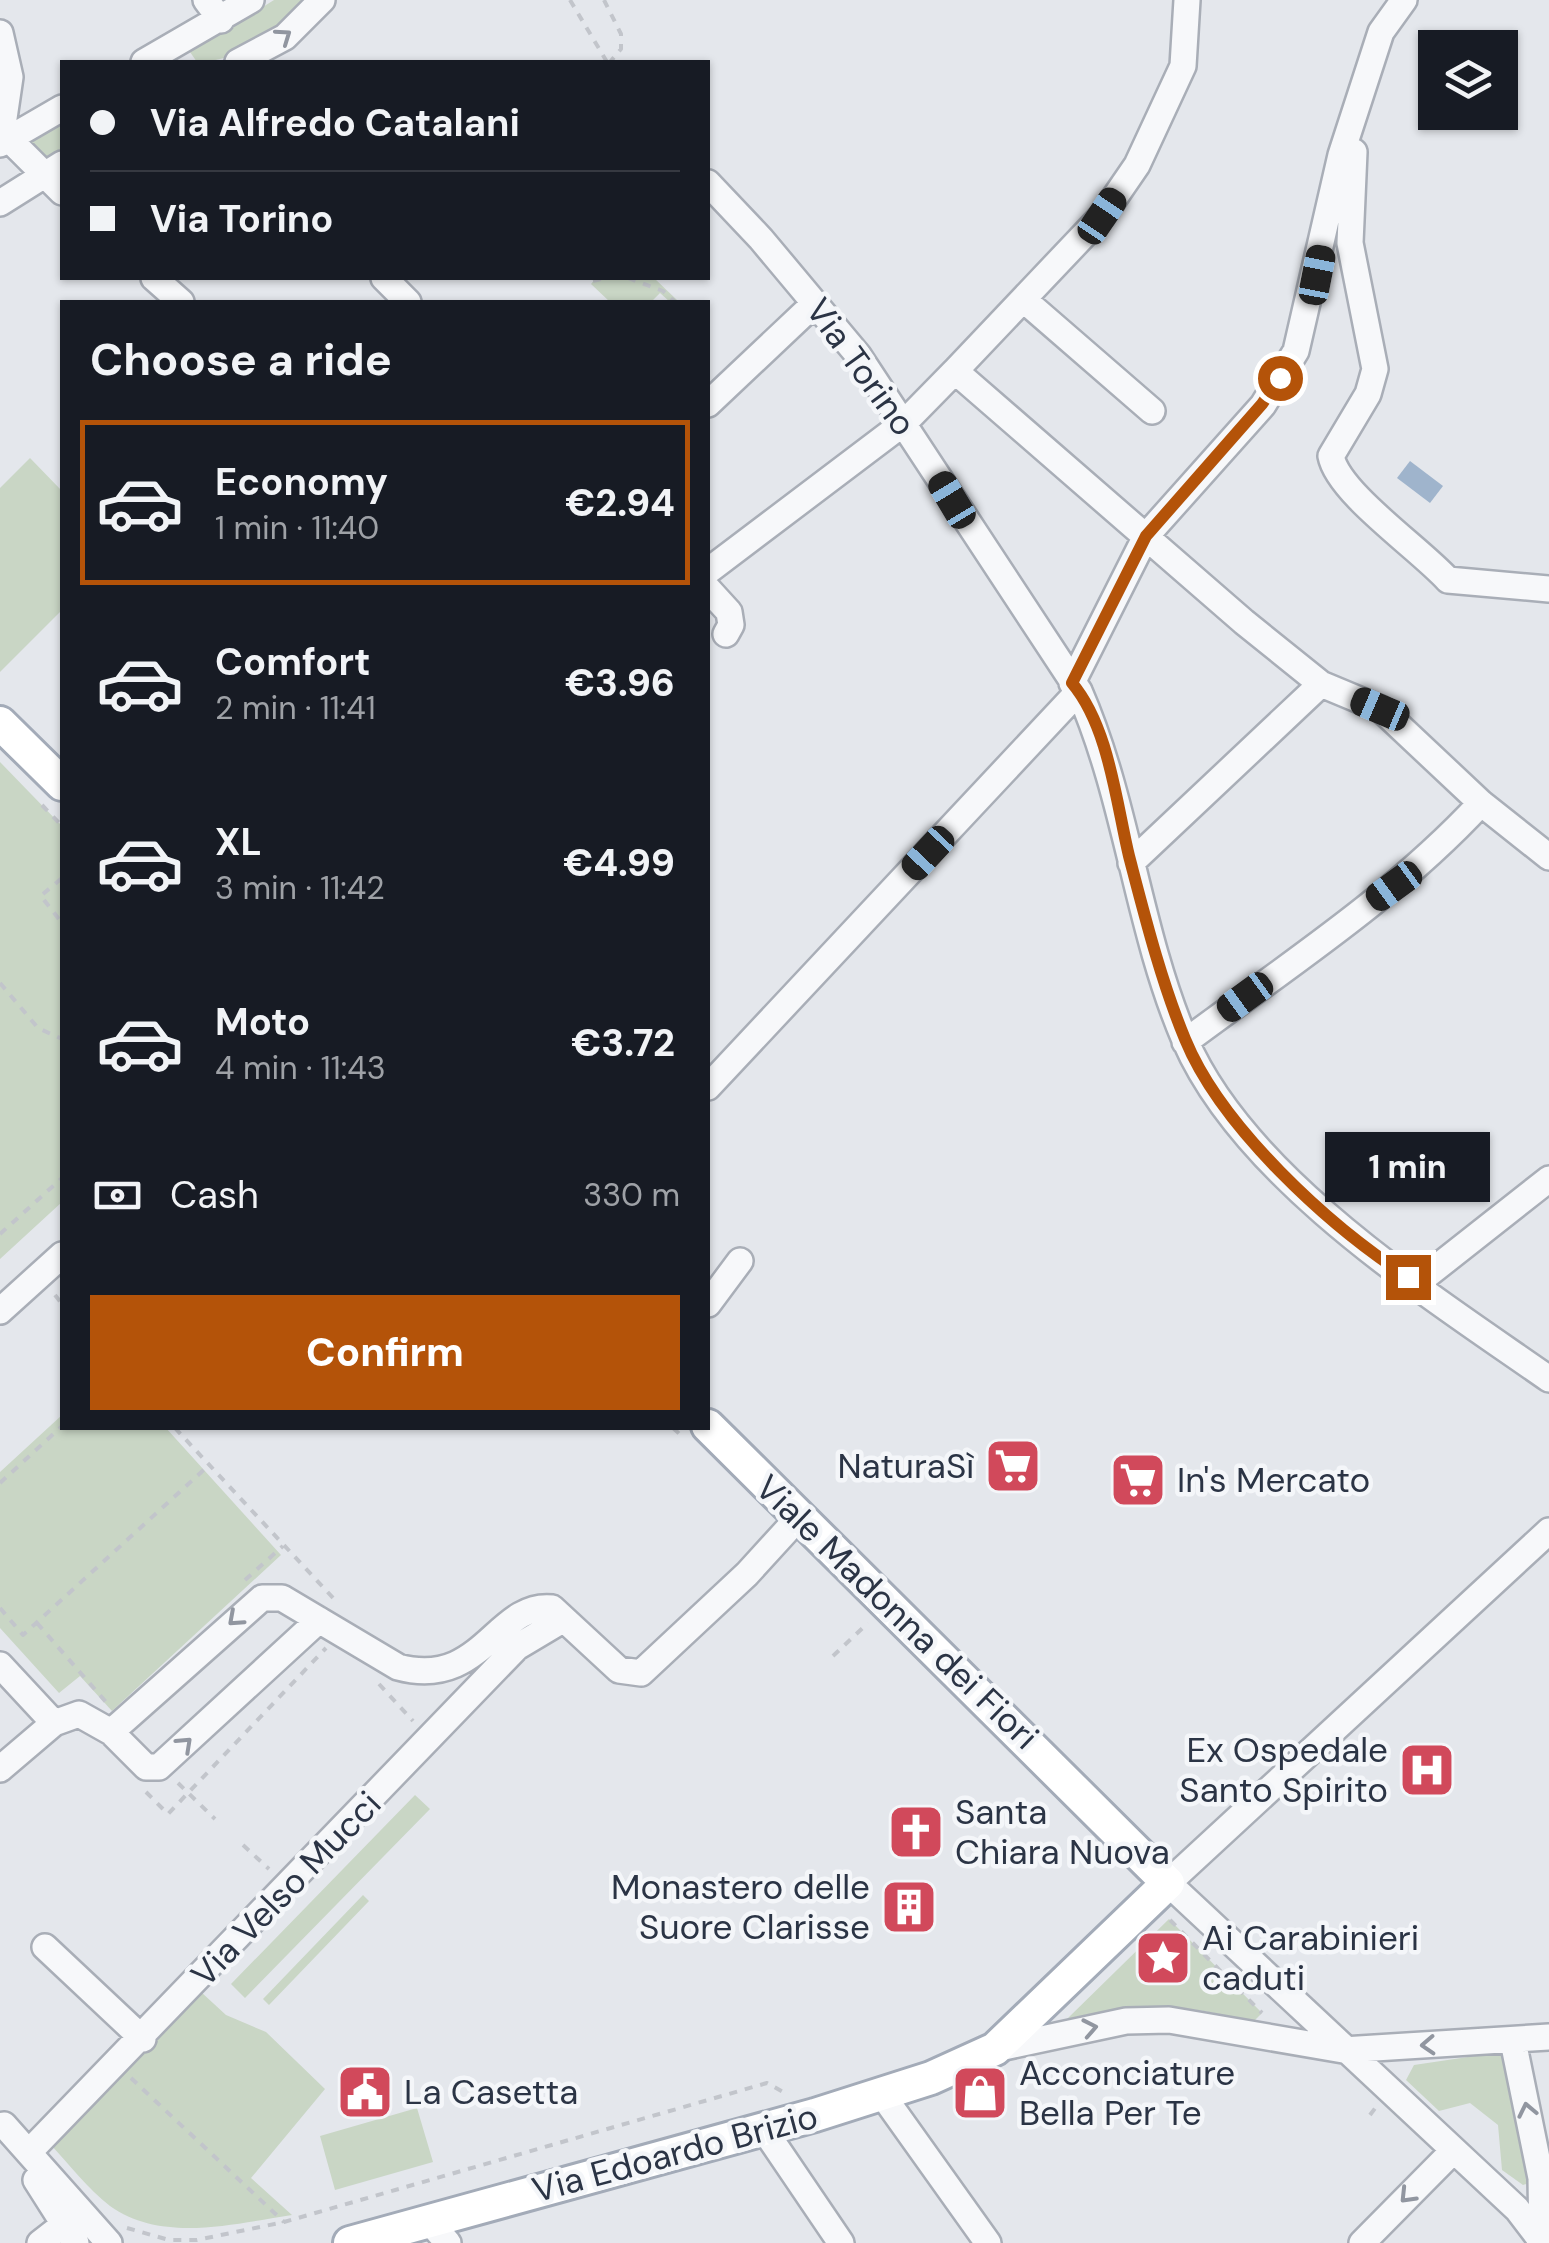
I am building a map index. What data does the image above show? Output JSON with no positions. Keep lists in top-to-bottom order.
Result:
{
  "streets": {
    "main road": ["Viale Madonna dei Fiori", "Via Edoardo Brizio"],
    "street": ["Via Torino", "Via Velso Mucci"]
  },
  "crossings": [
    ["Viale Madonna dei Fiori", "Via Edoardo Brizio"]
  ],
  "places": {
    "supermarket": ["NaturaSì", "In's Mercato"],
    "hospital": ["Ex Ospedale Santo Spirito"],
    "church": ["Santa Chiara Nuova"],
    "building": ["Monastero delle Suore Clarisse"],
    "place": ["Ai Carabinieri caduti"],
    "public building": ["La Casetta"],
    "shop": ["Acconciature Bella Per Te"]
  },
  "page": {
    "banner": ["Via Alfredo Catalani", "Via Torino"],
    "heading": "Choose a ride",
    "list": [
      {
        "name": "Economy",
        "note": "1 min · 11:40",
        "value": "€2.94"
      },
      {
        "name": "Comfort",
        "note": "2 min · 11:41",
        "value": "€3.96"
      },
      {
        "name": "XL",
        "note": "3 min · 11:42",
        "value": "€4.99"
      },
      {
        "name": "Moto",
        "note": "4 min · 11:43",
        "value": "€3.72"
      }
    ],
    "bubble": "1 min",
    "pay": ["Cash", "330 m"],
    "buttons": "Confirm"
  }
}
